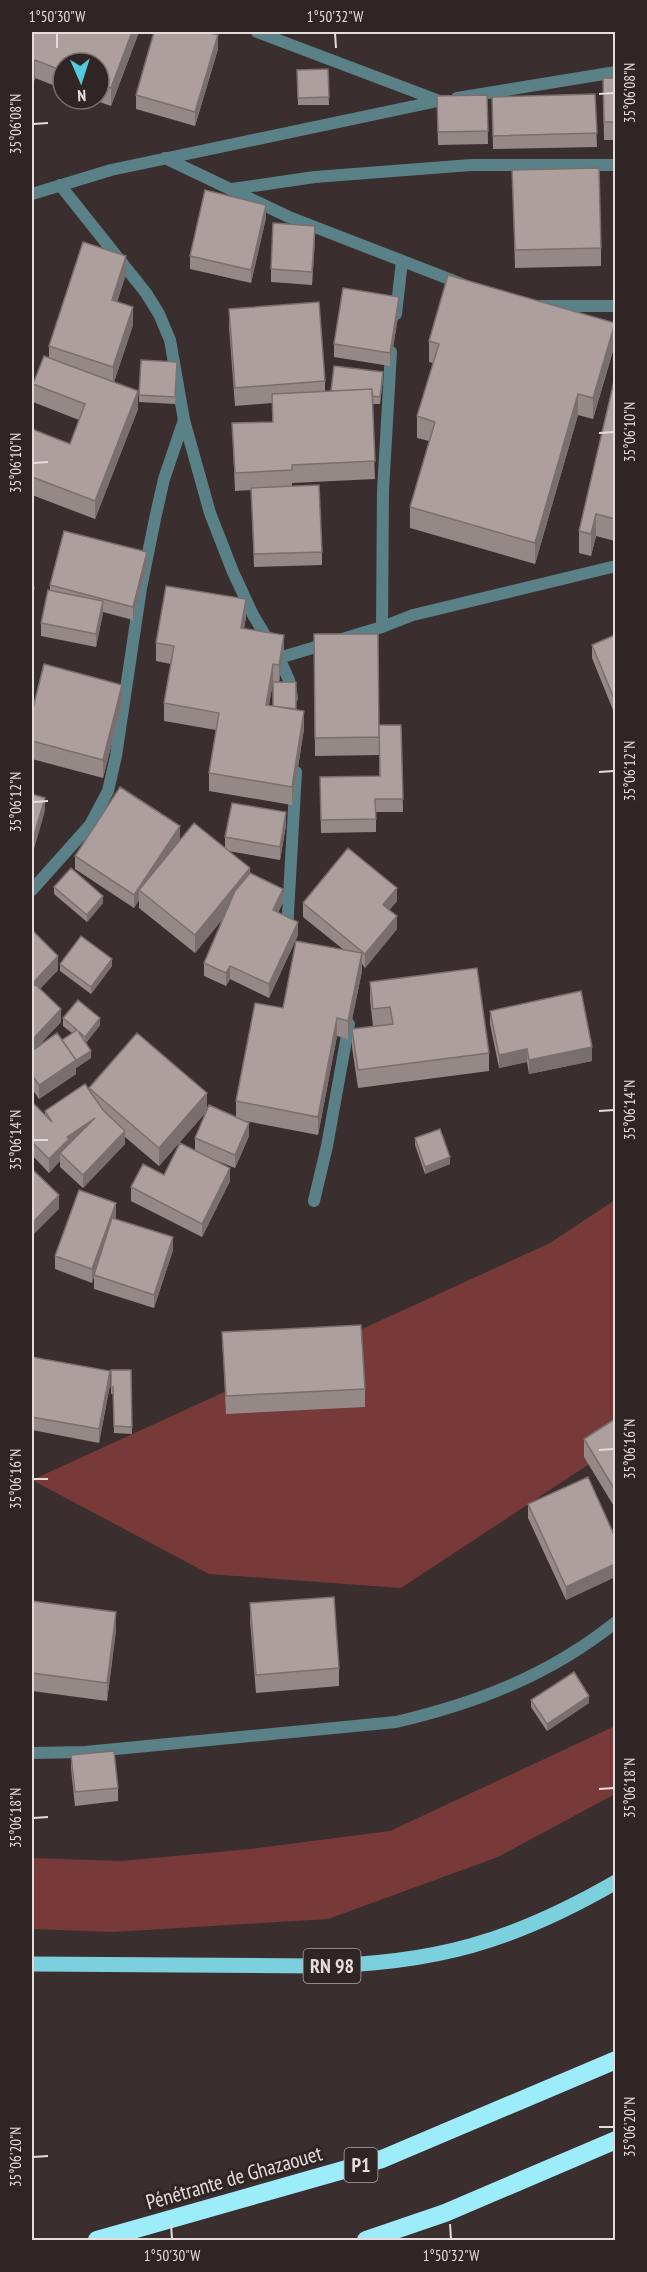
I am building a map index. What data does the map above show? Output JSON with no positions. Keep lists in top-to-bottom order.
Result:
{
  "streets": {
    "highway": ["P1", "Pénétrante de Ghazaouet"],
    "main road": ["RN 98"]
  },
  "north": "bottom",
  "coordinates": [
    "1°50'30\"W",
    "1°50'32\"W",
    "35°06'08\"N",
    "35°06'10\"N",
    "35°06'12\"N",
    "35°06'14\"N",
    "35°06'16\"N",
    "35°06'18\"N",
    "35°06'20\"N"
  ]
}
